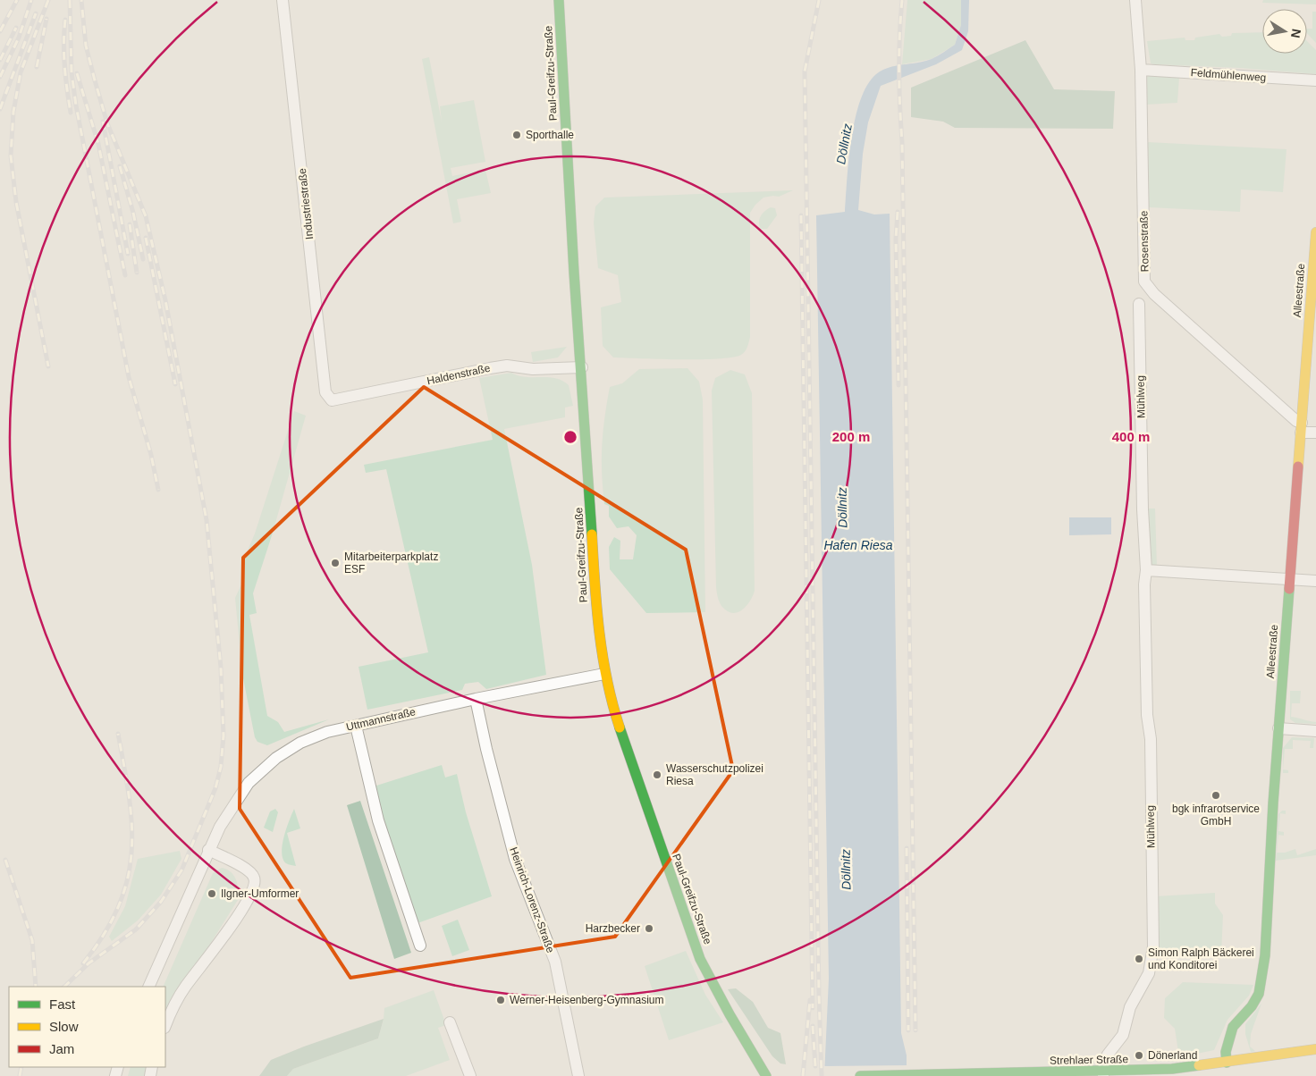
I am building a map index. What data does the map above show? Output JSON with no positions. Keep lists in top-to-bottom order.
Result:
{
  "streets": {
    "main road": ["Paul-Greifzu-Straße", "Alleestraße", "Strehlaer Straße"],
    "street": [
      "Feldmühlenweg",
      "Industriestraße",
      "Rosenstraße",
      "Haldenstraße",
      "Mühlweg",
      "Uttmannstraße",
      "Heinrich-Lorenz-Straße"
    ]
  },
  "crossings": [
    ["Paul-Greifzu-Straße", "Haldenstraße"],
    ["Paul-Greifzu-Straße", "Uttmannstraße"],
    ["Feldmühlenweg", "Rosenstraße"],
    ["Industriestraße", "Haldenstraße"],
    ["Rosenstraße", "Alleestraße"],
    ["Alleestraße", "Strehlaer Straße"],
    ["Mühlweg", "Strehlaer Straße"],
    ["Uttmannstraße", "Heinrich-Lorenz-Straße"]
  ],
  "water": ["Döllnitz", "Hafen Riesa"],
  "places": [
    "Sporthalle",
    "Mitarbeiterparkplatz ESF",
    "Wasserschutzpolizei Riesa",
    "bgk infrarotservice GmbH",
    "Ilgner-Umformer",
    "Harzbecker",
    "Simon Ralph Bäckerei und Konditorei",
    "Werner-Heisenberg-Gymnasium",
    "Dönerland"
  ],
  "legend": ["Fast", "Slow", "Jam"],
  "north": "right",
  "rings": ["200 m", "400 m"]
}
